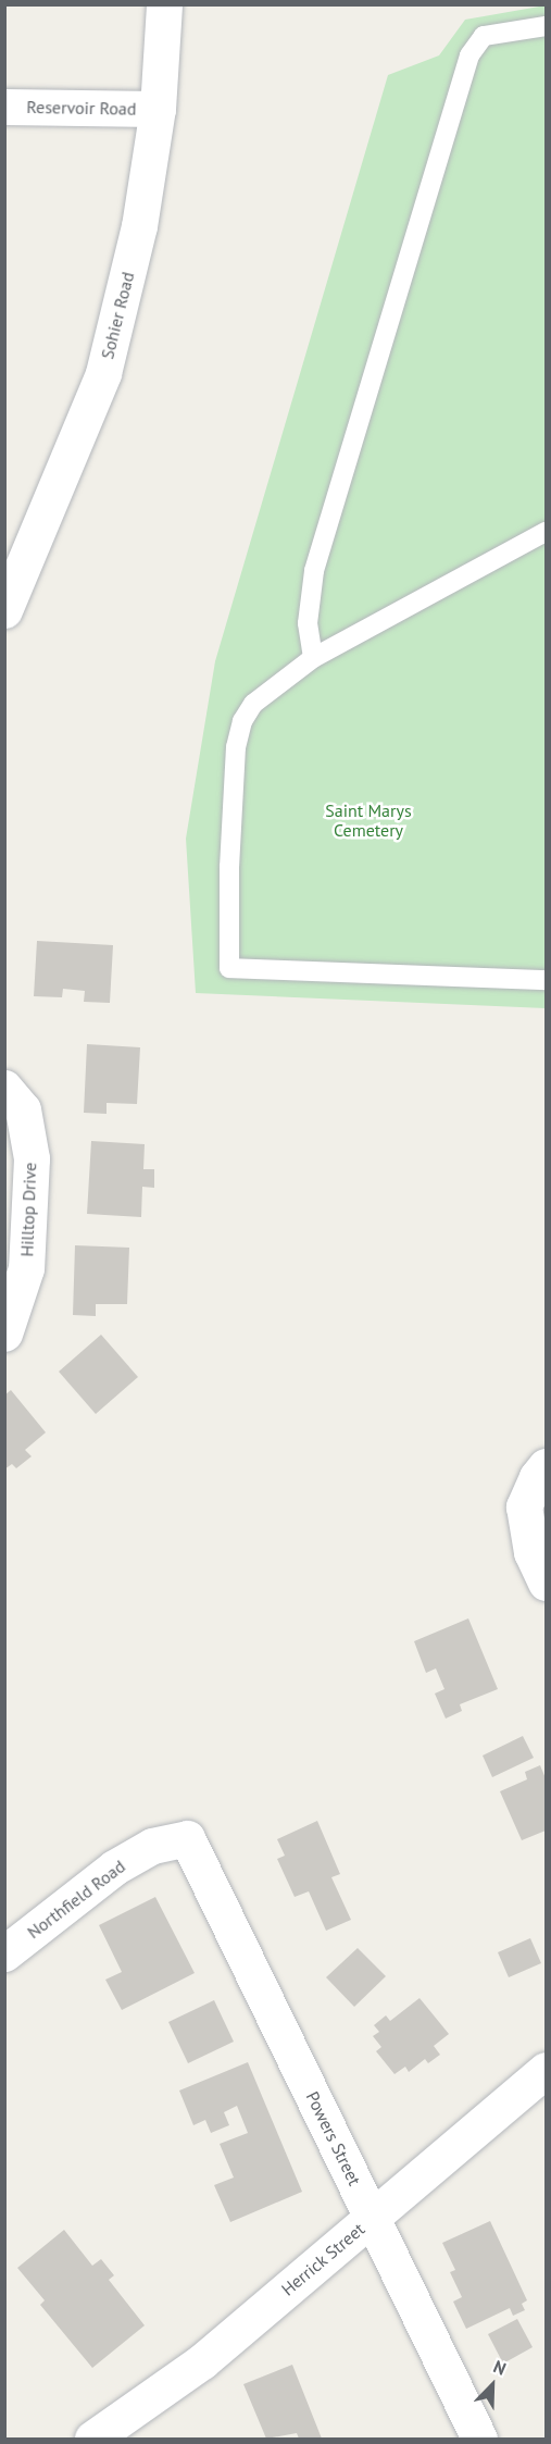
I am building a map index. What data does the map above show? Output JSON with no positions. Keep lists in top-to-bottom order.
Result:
{
  "streets": {
    "street": [
      "Reservoir Road",
      "Sohier Road",
      "Hilltop Drive",
      "Northfield Road",
      "Powers Street",
      "Herrick Street"
    ]
  },
  "crossings": [
    ["Reservoir Road", "Sohier Road"],
    ["Northfield Road", "Powers Street"],
    ["Powers Street", "Herrick Street"]
  ],
  "parks": ["Saint Marys Cemetery"],
  "north": "top right"
}
